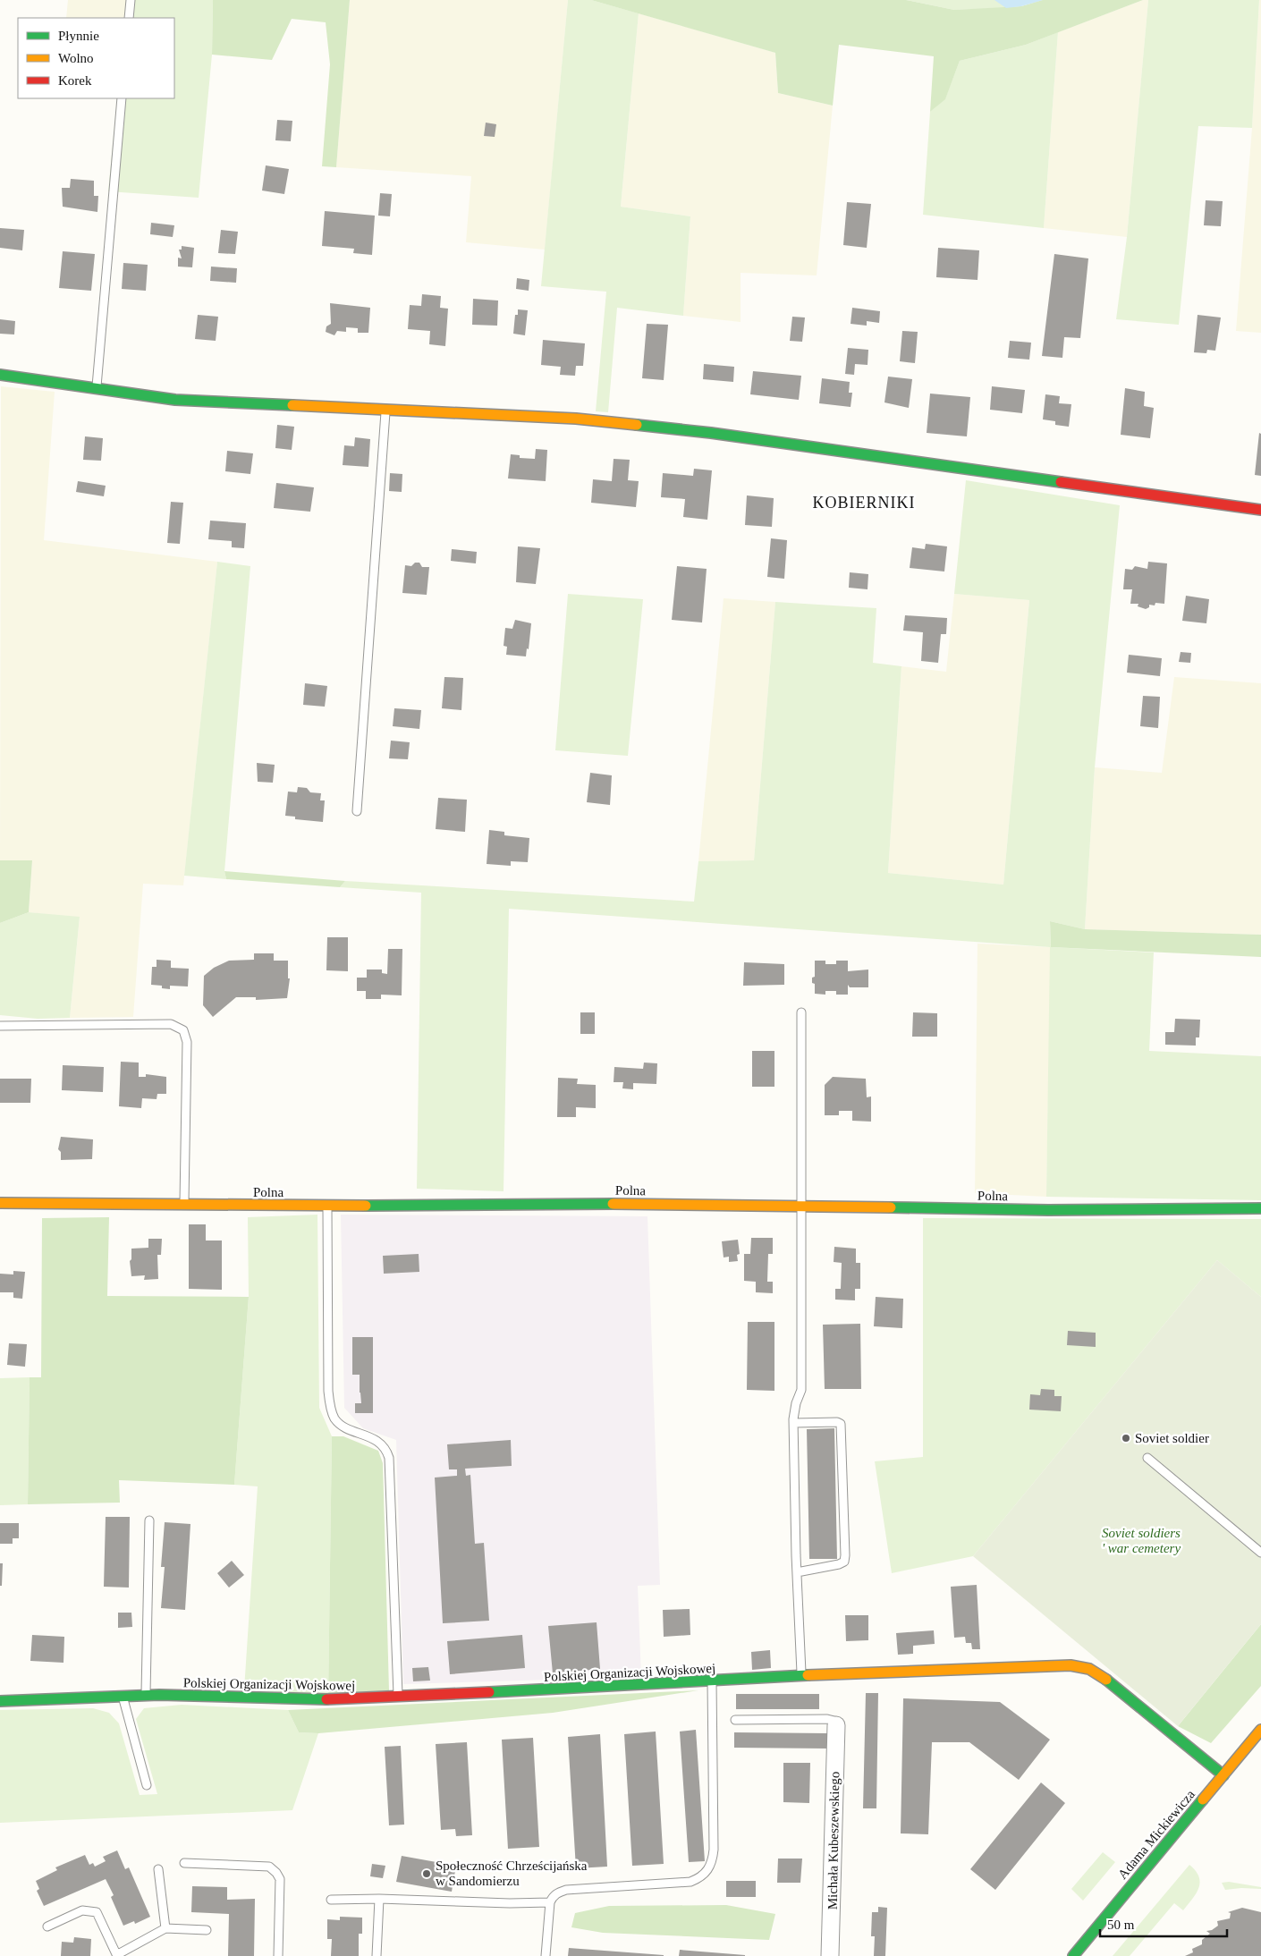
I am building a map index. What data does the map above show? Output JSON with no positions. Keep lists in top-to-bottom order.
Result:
{
  "streets": {
    "street": [
      "Polna",
      "Polskiej Organizacji Wojskowej",
      "Adama Mickiewicza",
      "Michała Kubeszewskiego"
    ]
  },
  "crossings": [
    ["Polskiej Organizacji Wojskowej", "Adama Mickiewicza"]
  ],
  "districts": ["KOBIERNIKI"],
  "parks": ["Soviet soldiers ' war cemetery"],
  "places": ["Soviet soldier", "Społeczność Chrześcijańska w Sandomierzu"],
  "legend": ["Płynnie", "Wolno", "Korek"],
  "scale_bar": "50 m"
}
